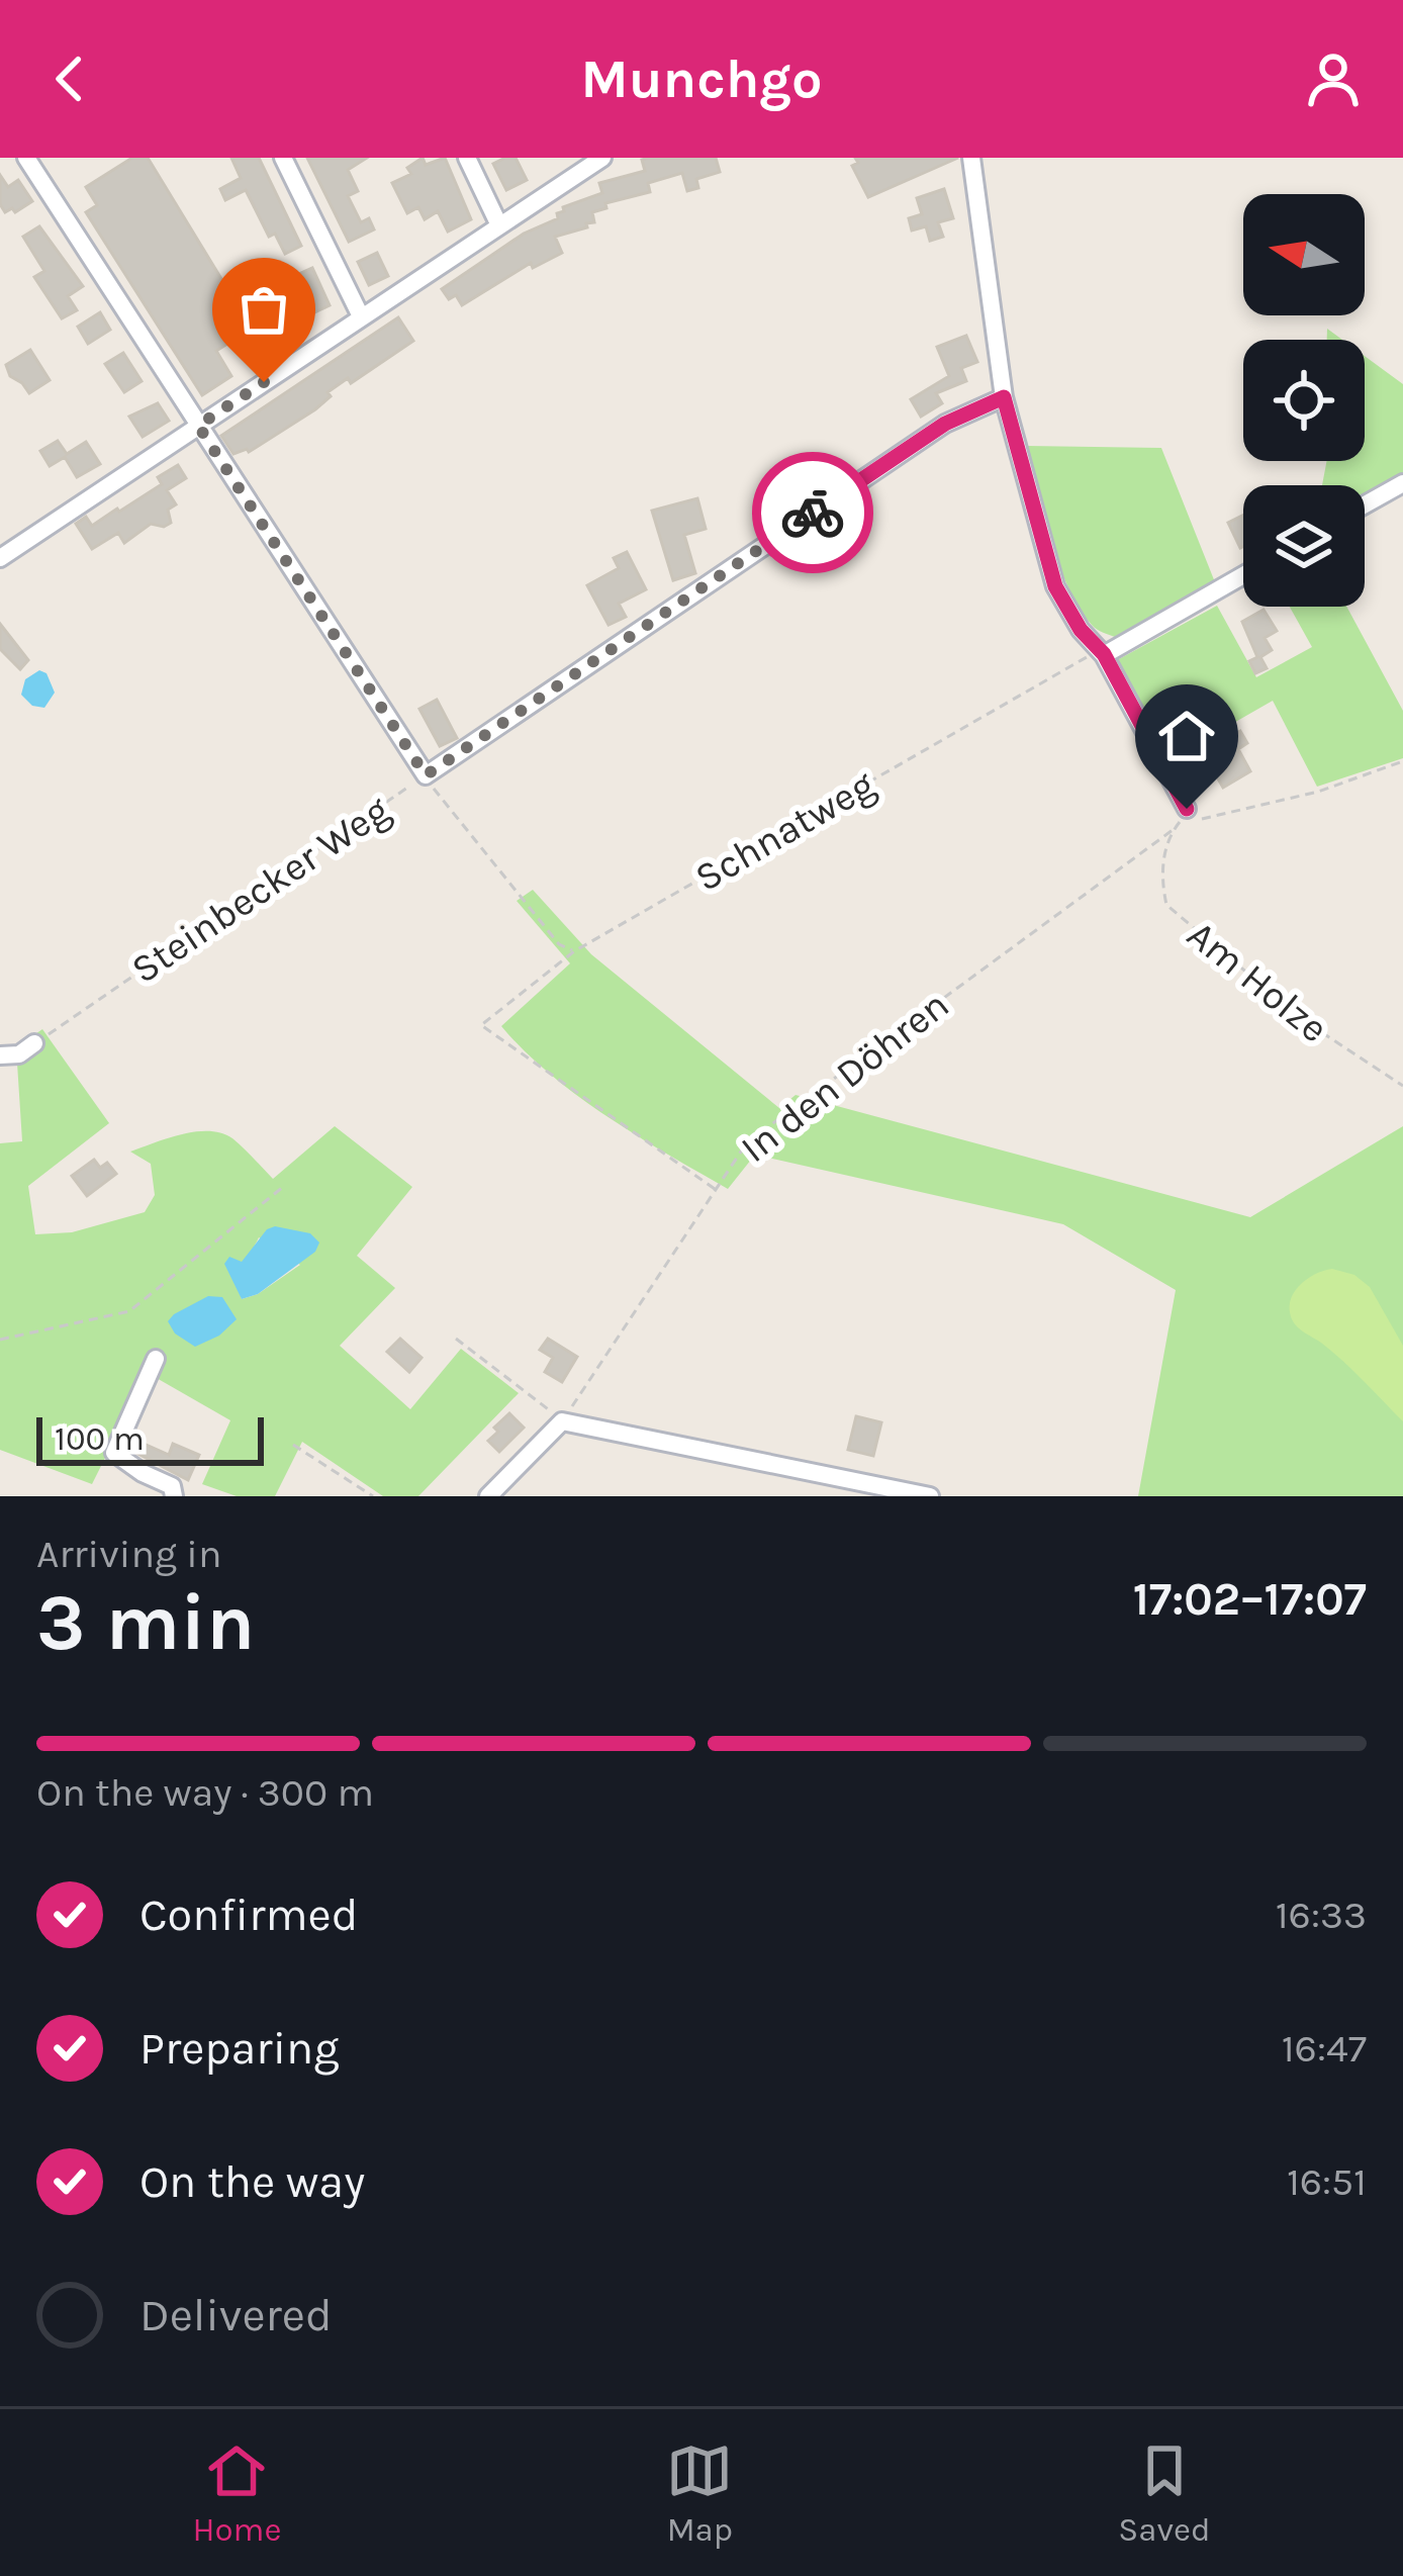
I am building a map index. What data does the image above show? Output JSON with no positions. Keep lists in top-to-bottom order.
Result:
{
  "streets": {
    "street": ["Steinbecker Weg"],
    "path": ["Schnatweg", "Am Holze", "In den Döhren"]
  },
  "crossings": [
    ["Schnatweg", "In den Döhren"],
    ["Am Holze", "In den Döhren"]
  ],
  "scale_bar": "100 m",
  "north": "left",
  "page": {
    "header": "Munchgo",
    "scale": "100 m",
    "heading": ["3 min", "Arriving in", "17:02–17:07"],
    "bar": "On the way · 300 m",
    "list": [
      ["Confirmed", "16:33"],
      ["Preparing", "16:47"],
      ["On the way", "16:51"],
      "Delivered"
    ],
    "tabs": ["Home", "Map", "Saved"]
  }
}
